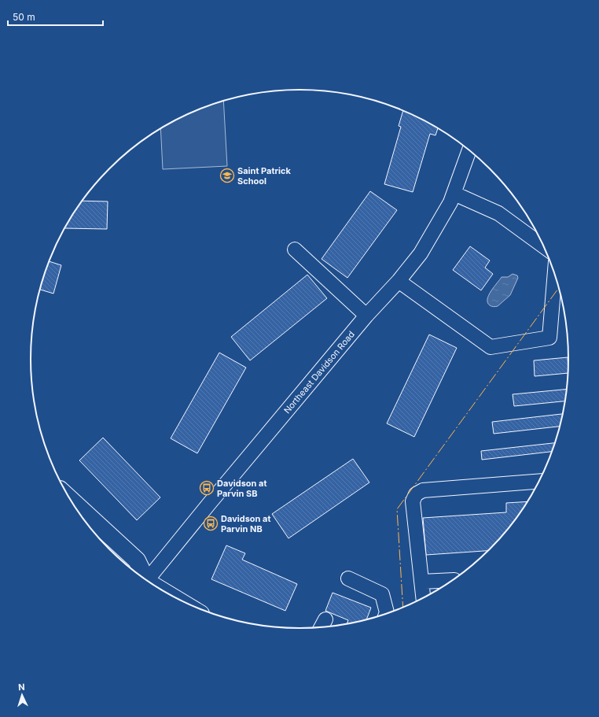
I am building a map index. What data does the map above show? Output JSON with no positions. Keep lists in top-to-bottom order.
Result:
{
  "streets": {
    "street": ["Northeast Davidson Road"]
  },
  "places": {
    "school or university": ["Saint Patrick School"],
    "bus stop": ["Davidson at Parvin SB", "Davidson at Parvin NB"]
  },
  "scale_bar": "50 m",
  "north": "top"
}
